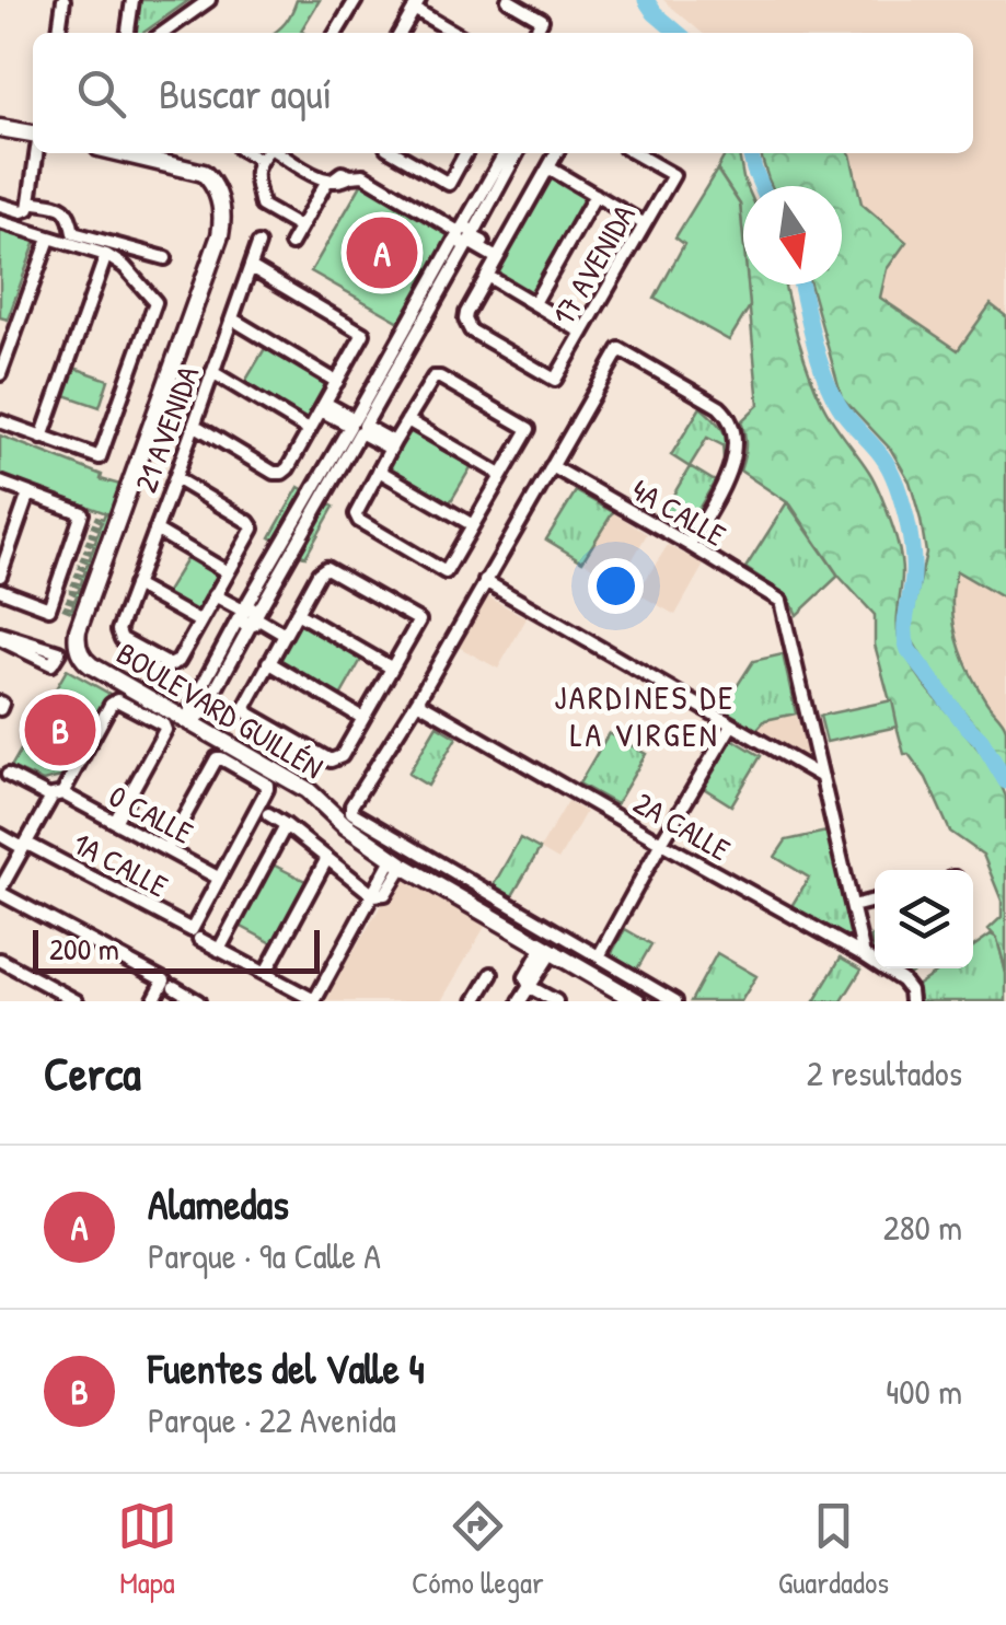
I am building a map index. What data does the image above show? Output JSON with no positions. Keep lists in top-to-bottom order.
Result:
{
  "streets": {
    "main road": ["BOULEVARD GUILLÉN"],
    "street": [
      "17 AVENIDA",
      "21 AVENIDA",
      "4A CALLE",
      "0 CALLE",
      "2A CALLE",
      "1A CALLE"
    ]
  },
  "districts": ["JARDINES DE LA VIRGEN"],
  "scale_bar": "200 m",
  "north": "bottom",
  "page": {
    "search": "Buscar aquí",
    "pins": ["A", "B"],
    "scale": "200 m",
    "heading": ["Cerca", "2 resultados"],
    "list": [
      {
        "mark": "A",
        "name": "Alamedas",
        "note": "Parque · 9a Calle A",
        "value": "280 m"
      },
      {
        "mark": "B",
        "name": "Fuentes del Valle 4",
        "note": "Parque · 22 Avenida",
        "value": "400 m"
      }
    ],
    "nav": ["Mapa", "Cómo llegar", "Guardados"]
  }
}
